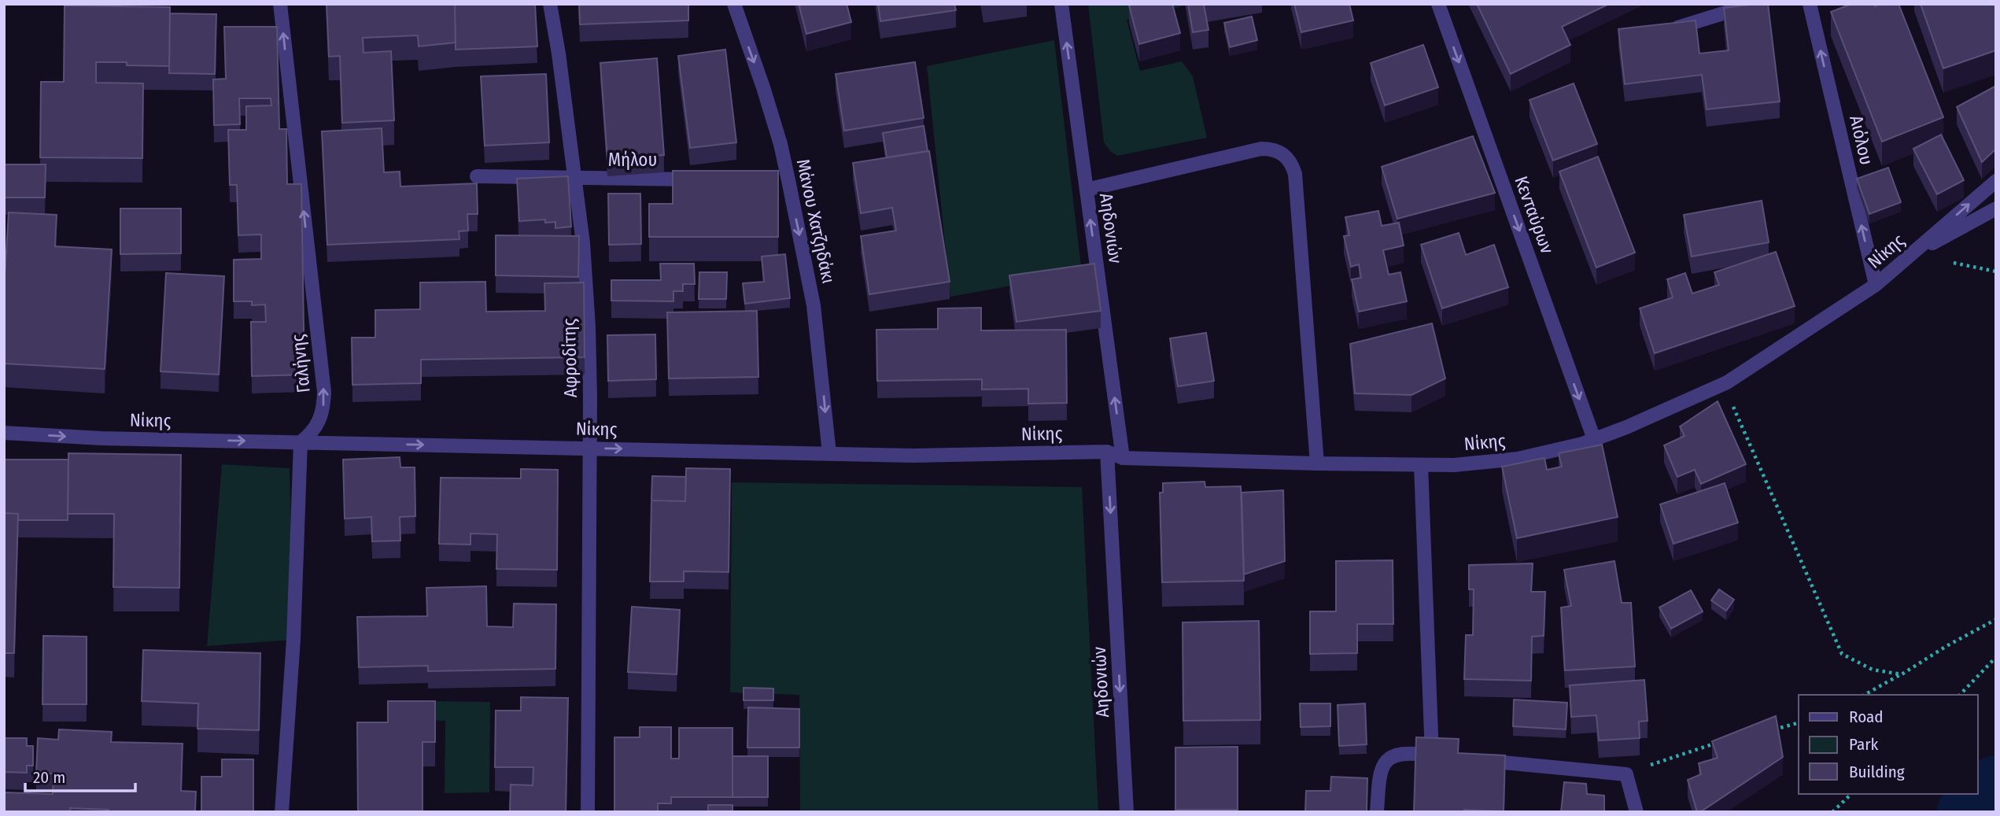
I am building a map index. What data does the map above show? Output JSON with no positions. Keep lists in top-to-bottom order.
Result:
{
  "streets": {
    "street": [
      "Αιόλου",
      "Μήλου",
      "Κενταύρων",
      "Μάνου Χατζηδάκι",
      "Αηδονιών",
      "Νίκης",
      "Αφροδίτης",
      "Γαλήνης"
    ]
  },
  "crossings": [
    ["Αιόλου", "Νίκης"],
    ["Μήλου", "Αφροδίτης"],
    ["Κενταύρων", "Νίκης"],
    ["Μάνου Χατζηδάκι", "Νίκης"],
    ["Αηδονιών", "Νίκης"],
    ["Νίκης", "Αφροδίτης"],
    ["Νίκης", "Γαλήνης"]
  ],
  "one_way": [
    "Αιόλου",
    "Κενταύρων",
    "Μάνου Χατζηδάκι",
    "Νίκης",
    "Γαλήνης"
  ],
  "legend": ["Road", "Park", "Building"],
  "scale_bar": "20 m"
}
